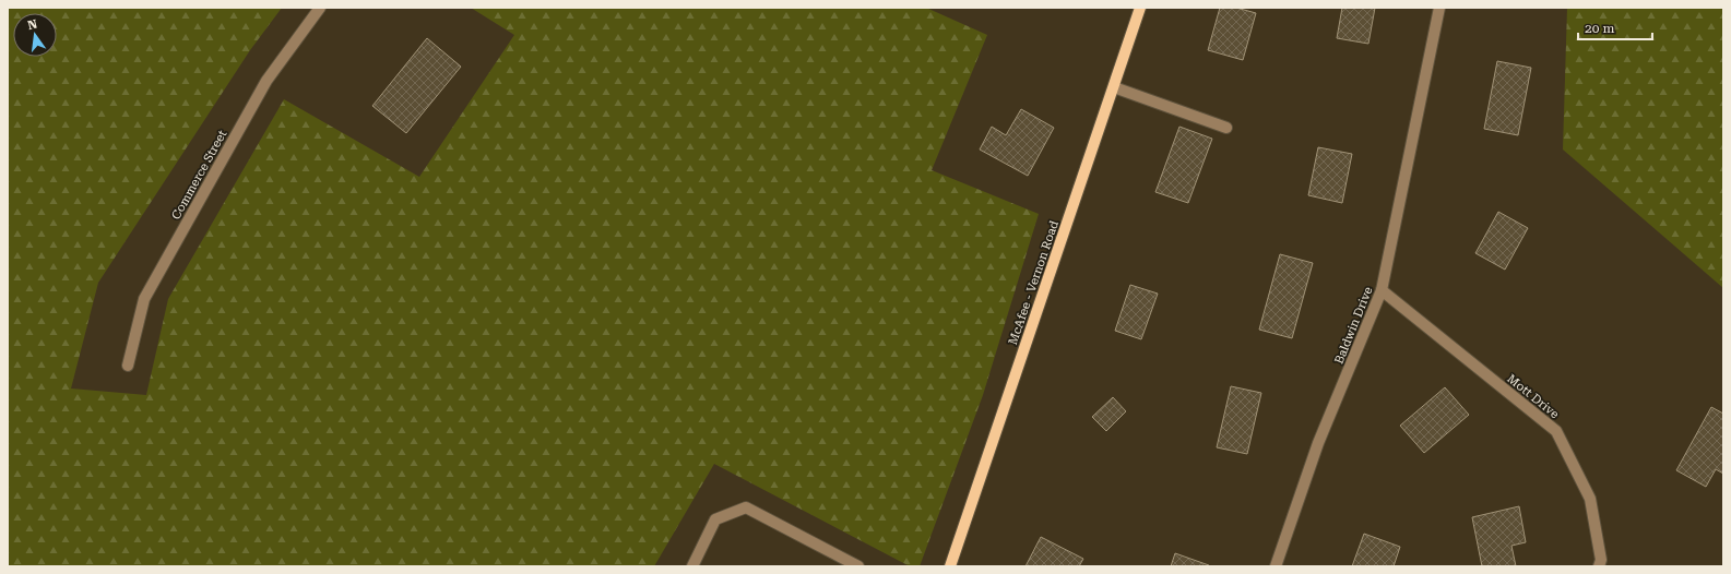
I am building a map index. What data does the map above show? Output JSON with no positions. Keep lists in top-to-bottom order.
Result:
{
  "streets": {
    "main road": ["McAfee - Vernon Road"],
    "street": ["Commerce Street", "Baldwin Drive", "Mott Drive"]
  },
  "crossings": [
    ["Baldwin Drive", "Mott Drive"]
  ],
  "scale_bar": "20 m",
  "north": "top"
}
